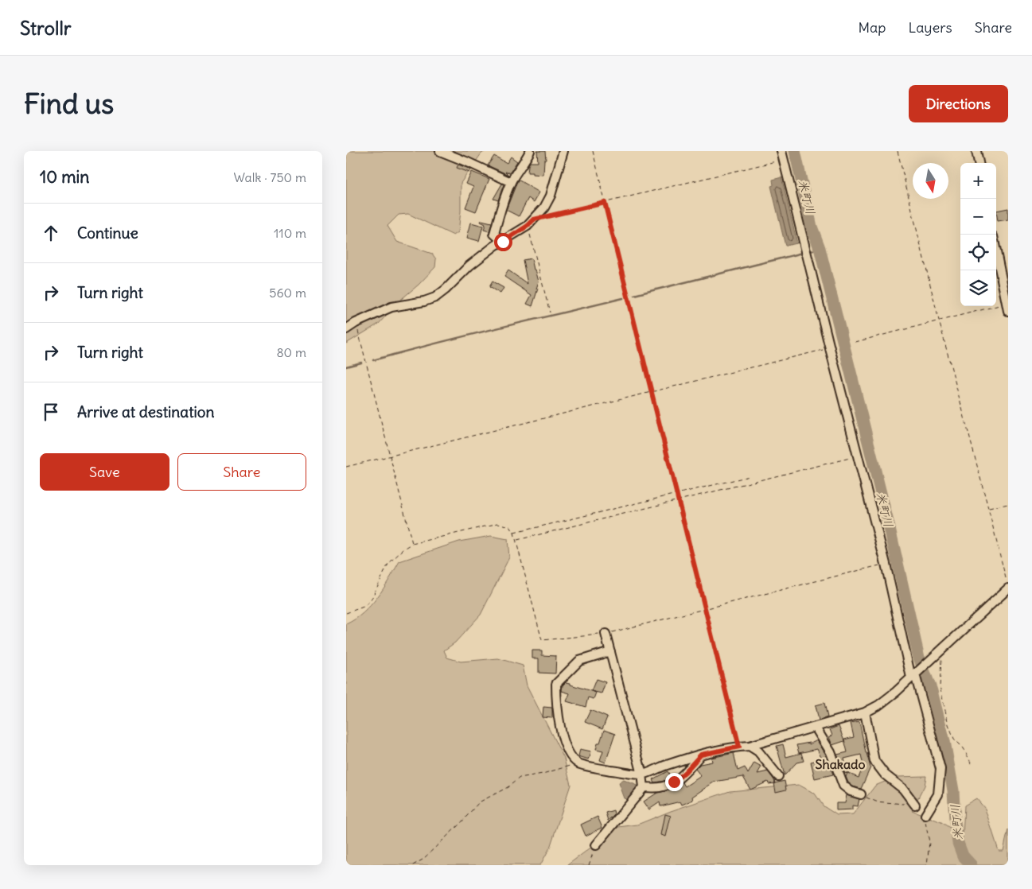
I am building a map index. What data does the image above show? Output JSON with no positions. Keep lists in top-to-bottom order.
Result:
{
  "districts": ["Shakado"],
  "water": ["米町川"],
  "north": "bottom",
  "page": {
    "header": "Strollr",
    "nav": ["Map", "Layers", "Share"],
    "buttons": [
      "Directions",
      ["Save", "Share"]
    ],
    "title": "Find us",
    "heading": ["10 min", "Walk · 750 m"],
    "map_buttons": ["+", "−"],
    "list": [
      ["Continue", "110 m"],
      ["Turn right", "560 m"],
      ["Turn right", "80 m"],
      "Arrive at destination"
    ]
  }
}
